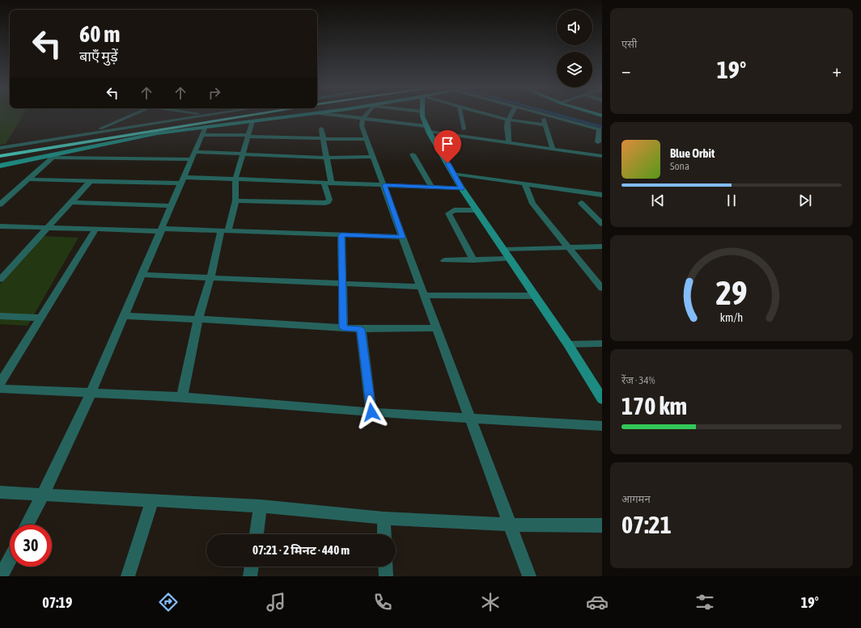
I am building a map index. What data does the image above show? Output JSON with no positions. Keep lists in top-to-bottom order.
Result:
{
  "page": {
    "tile": [
      "एसी",
      ["रेंज · 34%", "170 km"],
      ["आगमन", "07:21"]
    ],
    "turn": ["60 m", "बाएँ मुड़ें"],
    "heat": ["−", "19°", "+"],
    "song": ["Blue Orbit", "Sona"],
    "limit": "30",
    "trip": "07:21 · 2 मिनट · 440 m",
    "tabs": ["07:19", "19°"],
    "gauge": ["29", "km/h"]
  }
}
